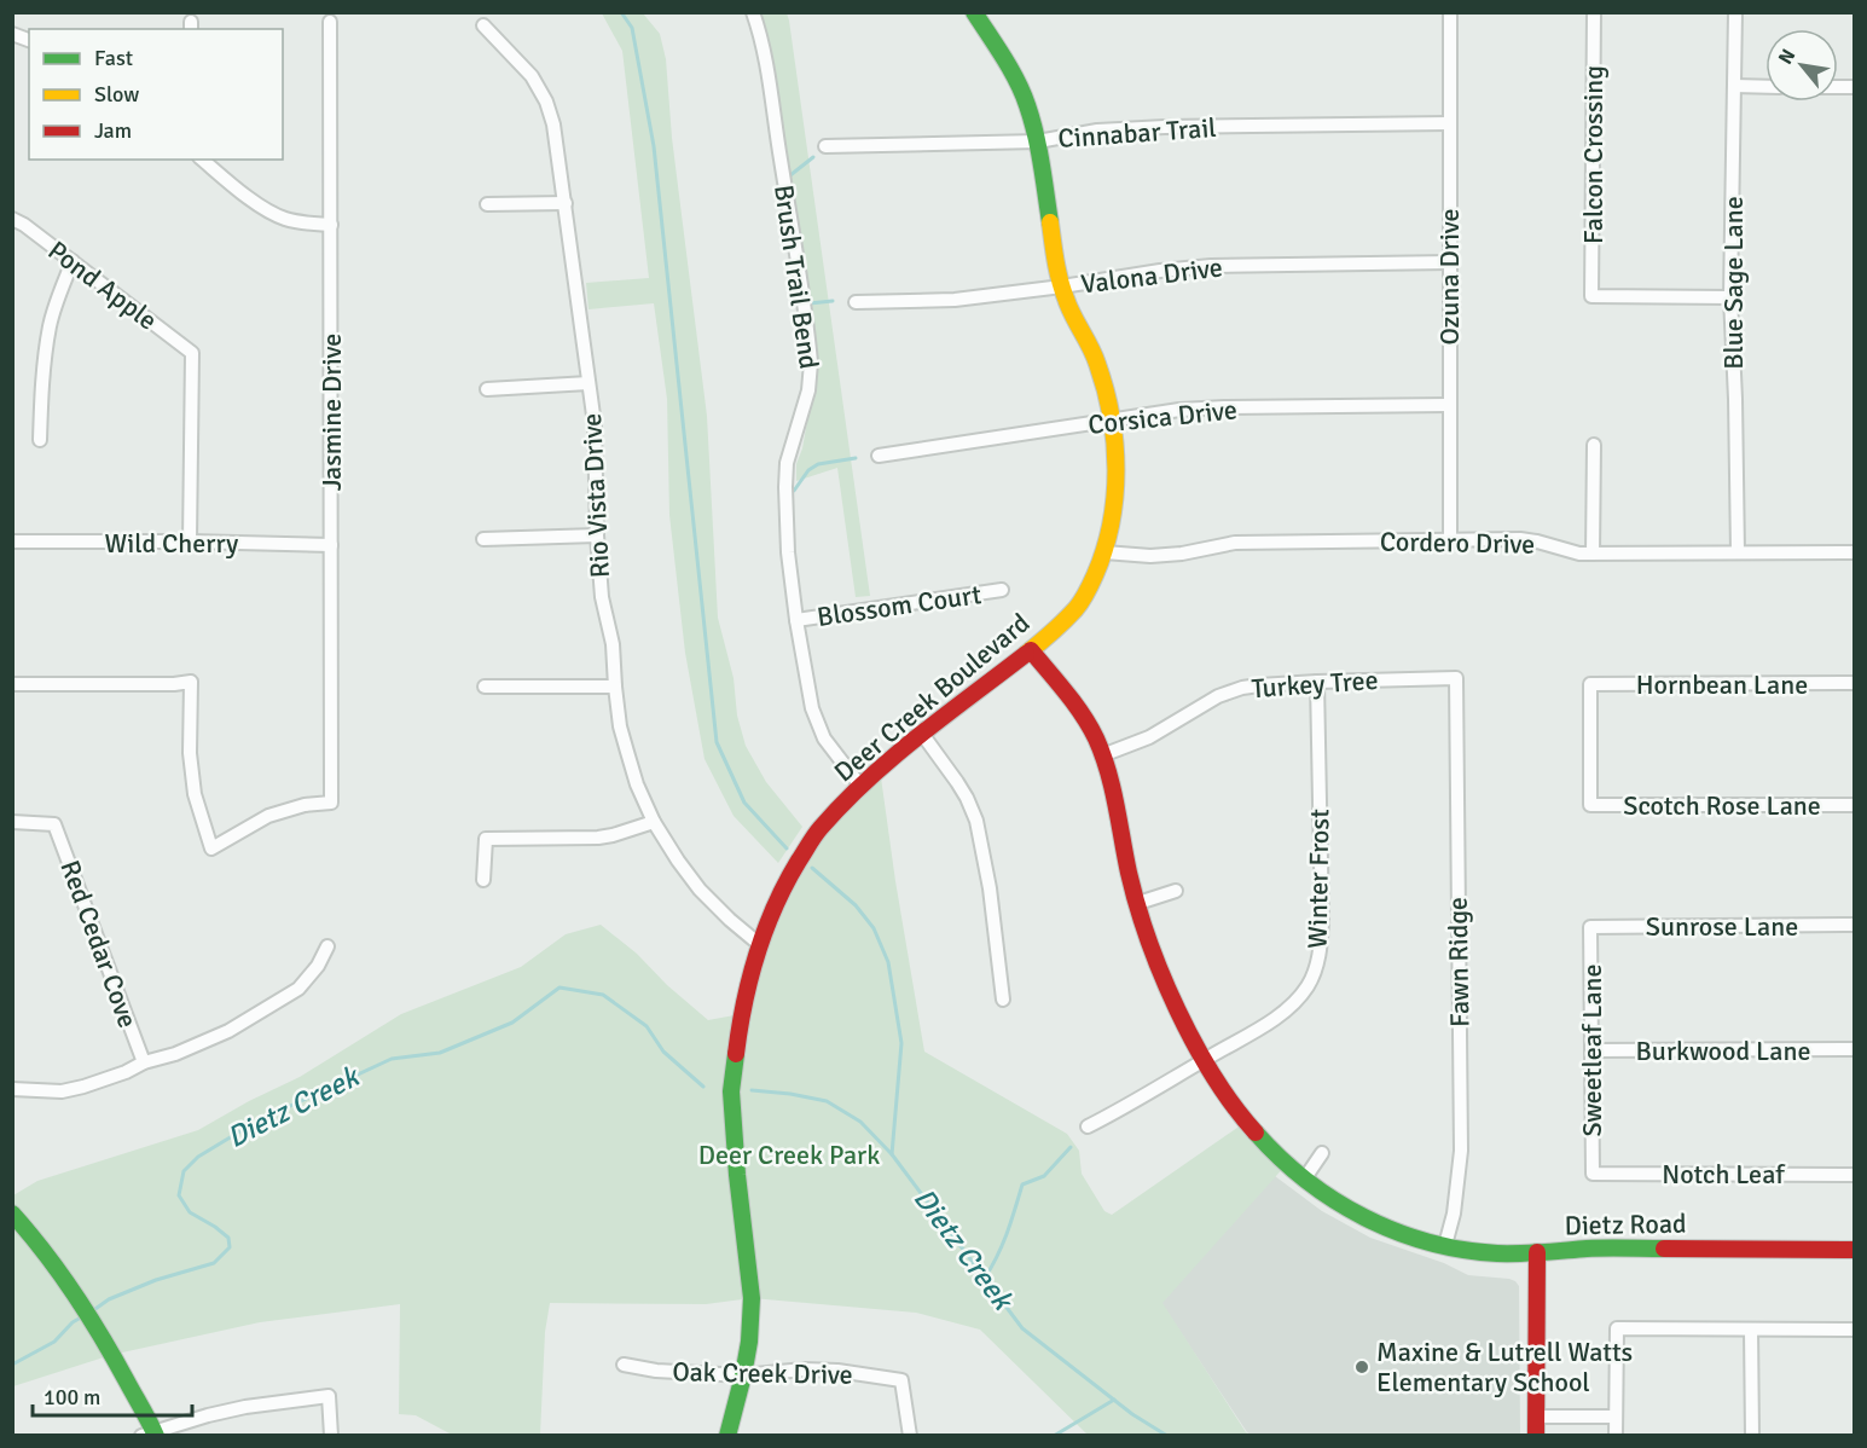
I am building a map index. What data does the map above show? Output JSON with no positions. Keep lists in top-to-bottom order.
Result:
{
  "streets": {
    "street": [
      "Cinnabar Trail",
      "Falcon Crossing",
      "Valona Drive",
      "Brush Trail Bend",
      "Ozuna Drive",
      "Blue Sage Lane",
      "Pond Apple",
      "Jasmine Drive",
      "Corsica Drive",
      "Rio Vista Drive",
      "Wild Cherry",
      "Cordero Drive",
      "Blossom Court",
      "Turkey Tree",
      "Hornbean Lane",
      "Deer Creek Boulevard",
      "Scotch Rose Lane",
      "Winter Frost",
      "Sunrose Lane",
      "Red Cedar Cove",
      "Fawn Ridge",
      "Sweetleaf Lane",
      "Burkwood Lane",
      "Notch Leaf",
      "Dietz Road",
      "Oak Creek Drive"
    ]
  },
  "crossings": [
    ["Cinnabar Trail", "Ozuna Drive"],
    ["Cinnabar Trail", "Deer Creek Boulevard"],
    ["Falcon Crossing", "Blue Sage Lane"],
    ["Valona Drive", "Ozuna Drive"],
    ["Valona Drive", "Deer Creek Boulevard"],
    ["Brush Trail Bend", "Blossom Court"],
    ["Brush Trail Bend", "Deer Creek Boulevard"],
    ["Ozuna Drive", "Corsica Drive"],
    ["Ozuna Drive", "Cordero Drive"],
    ["Blue Sage Lane", "Cordero Drive"],
    ["Pond Apple", "Wild Cherry"],
    ["Jasmine Drive", "Wild Cherry"],
    ["Corsica Drive", "Deer Creek Boulevard"],
    ["Rio Vista Drive", "Deer Creek Boulevard"],
    ["Cordero Drive", "Deer Creek Boulevard"],
    ["Turkey Tree", "Winter Frost"],
    ["Turkey Tree", "Fawn Ridge"],
    ["Hornbean Lane", "Scotch Rose Lane"],
    ["Deer Creek Boulevard", "Oak Creek Drive"],
    ["Sunrose Lane", "Sweetleaf Lane"],
    ["Sweetleaf Lane", "Burkwood Lane"],
    ["Sweetleaf Lane", "Notch Leaf"]
  ],
  "water": ["Dietz Creek"],
  "parks": ["Deer Creek Park"],
  "places": ["Maxine & Lutrell Watts Elementary School"],
  "legend": ["Fast", "Slow", "Jam"],
  "scale_bar": "100 m",
  "north": "top left"
}
